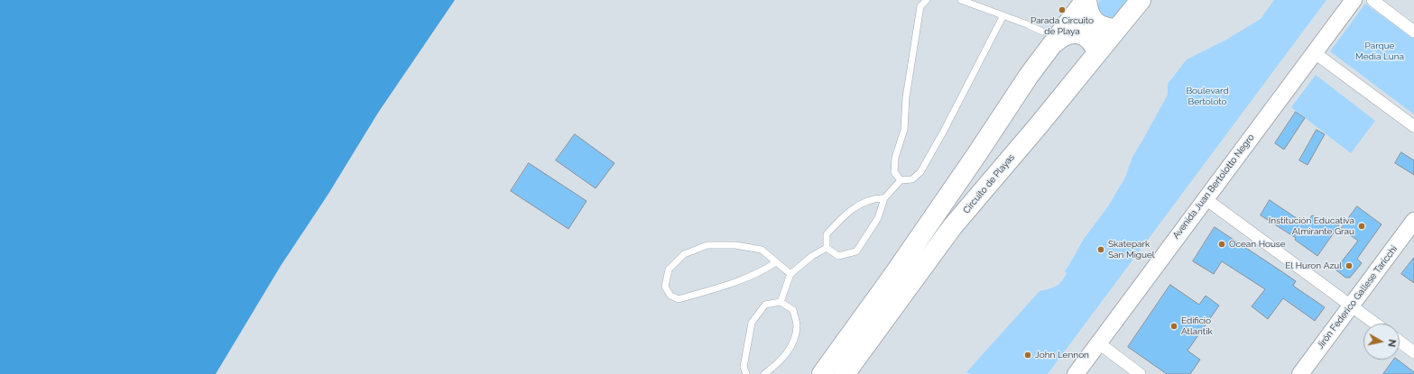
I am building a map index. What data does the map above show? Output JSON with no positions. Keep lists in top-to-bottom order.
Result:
{
  "streets": {
    "highway": ["Circuito de Playas"],
    "main road": ["Avenida Juan Bertolotto Negro", "Jirón Federico Gallese Taricchi"]
  },
  "parks": ["Parque Media Luna", "Boulevard Bertoloto"],
  "places": [
    "Parada Circuito de Playa",
    "Institución Educativa Almirante Grau",
    "Ocean House",
    "Skatepark San Miguel",
    "El Huron Azul",
    "Edificio Atlantik",
    "John Lennon"
  ],
  "north": "right"
}
